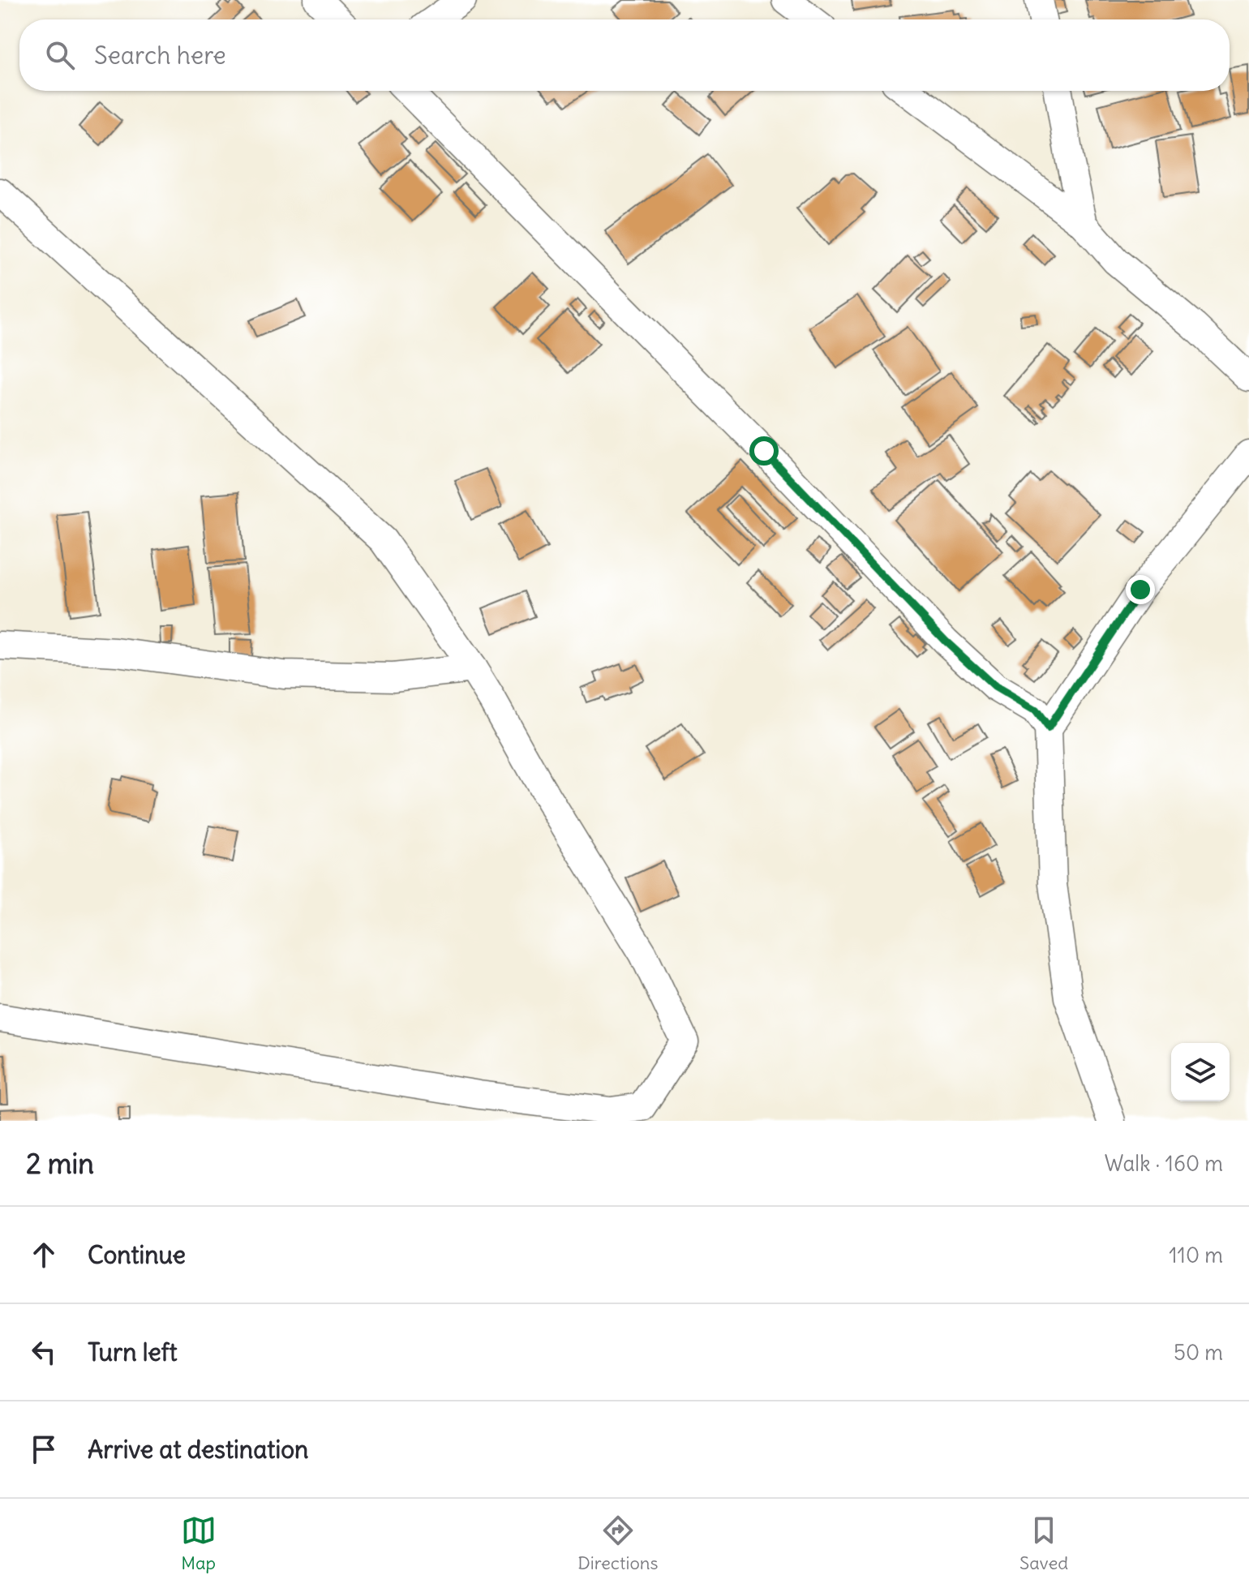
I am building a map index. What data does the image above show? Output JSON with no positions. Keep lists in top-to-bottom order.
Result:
{
  "page": {
    "search": "Search here",
    "heading": ["2 min", "Walk · 160 m"],
    "list": [
      ["Continue", "110 m"],
      ["Turn left", "50 m"],
      "Arrive at destination"
    ],
    "nav": ["Map", "Directions", "Saved"]
  }
}
